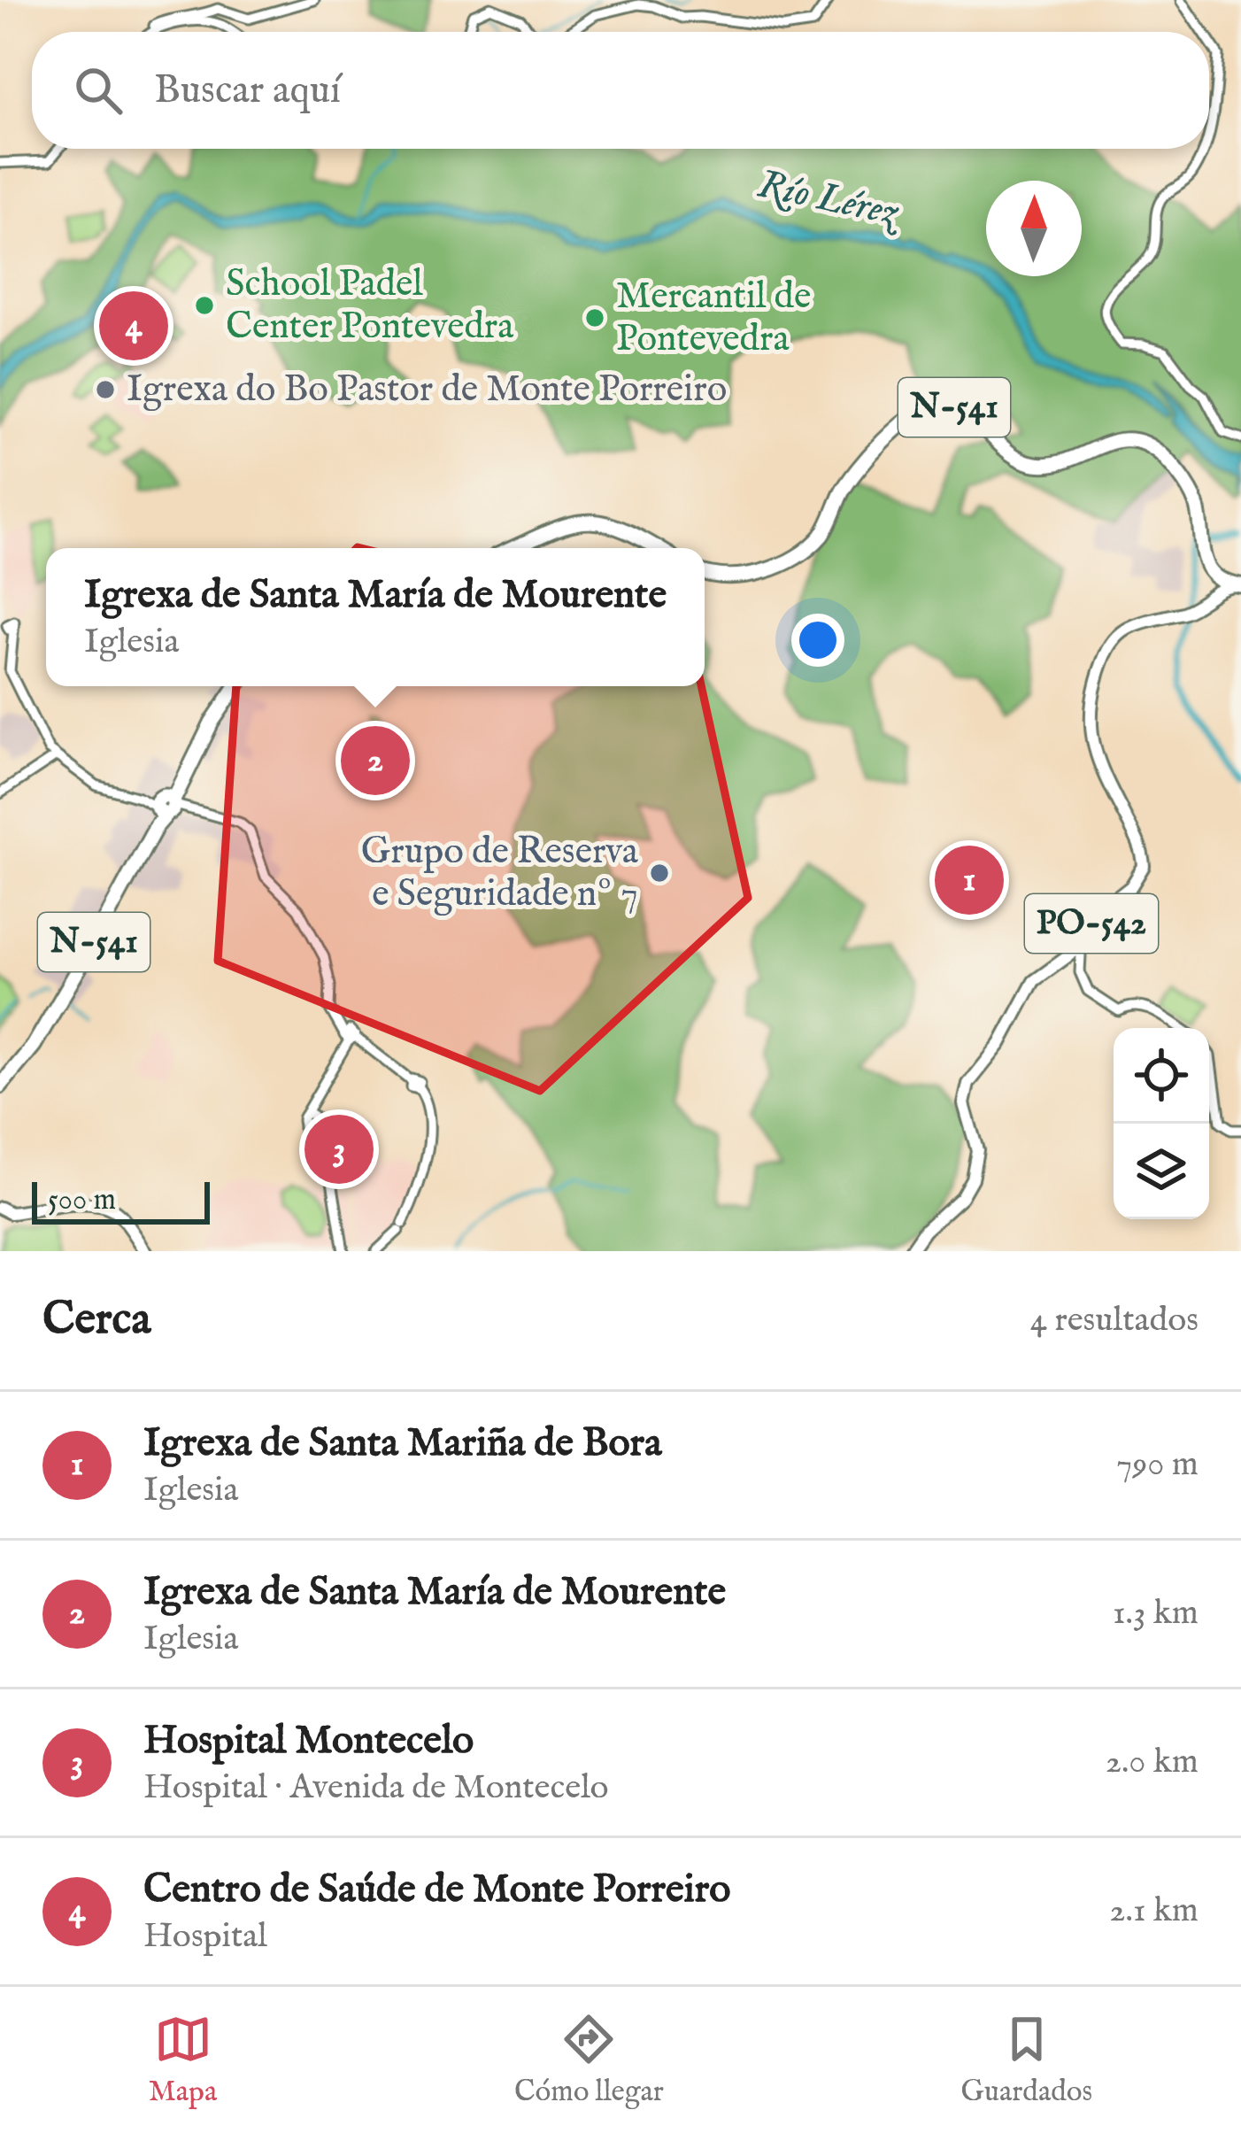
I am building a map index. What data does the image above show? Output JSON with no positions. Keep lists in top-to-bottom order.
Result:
{
  "streets": {
    "highway": ["N-541"],
    "main road": ["PO-542"]
  },
  "crossings": [
    ["N-541", "PO-542"]
  ],
  "water": ["Río Lérez"],
  "places": [
    "School Padel Center Pontevedra",
    "Mercantil de Pontevedra",
    "Igrexa do Bo Pastor de Monte Porreiro",
    "Grupo de Reserva e Seguridade nº 7"
  ],
  "scale_bar": "500 m",
  "north": "top",
  "page": {
    "search": "Buscar aquí",
    "pins": [
      "4",
      "2",
      "1",
      "3"
    ],
    "popup": ["Igrexa de Santa María de Mourente", "Iglesia"],
    "scale": "500 m",
    "heading": ["Cerca", "4 resultados"],
    "list": [
      {
        "mark": "1",
        "name": "Igrexa de Santa Mariña de Bora",
        "note": "Iglesia",
        "value": "790 m"
      },
      {
        "mark": "2",
        "name": "Igrexa de Santa María de Mourente",
        "note": "Iglesia",
        "value": "1.3 km"
      },
      {
        "mark": "3",
        "name": "Hospital Montecelo",
        "note": "Hospital · Avenida de Montecelo",
        "value": "2.0 km"
      },
      {
        "mark": "4",
        "name": "Centro de Saúde de Monte Porreiro",
        "note": "Hospital",
        "value": "2.1 km"
      }
    ],
    "nav": ["Mapa", "Cómo llegar", "Guardados"]
  }
}
